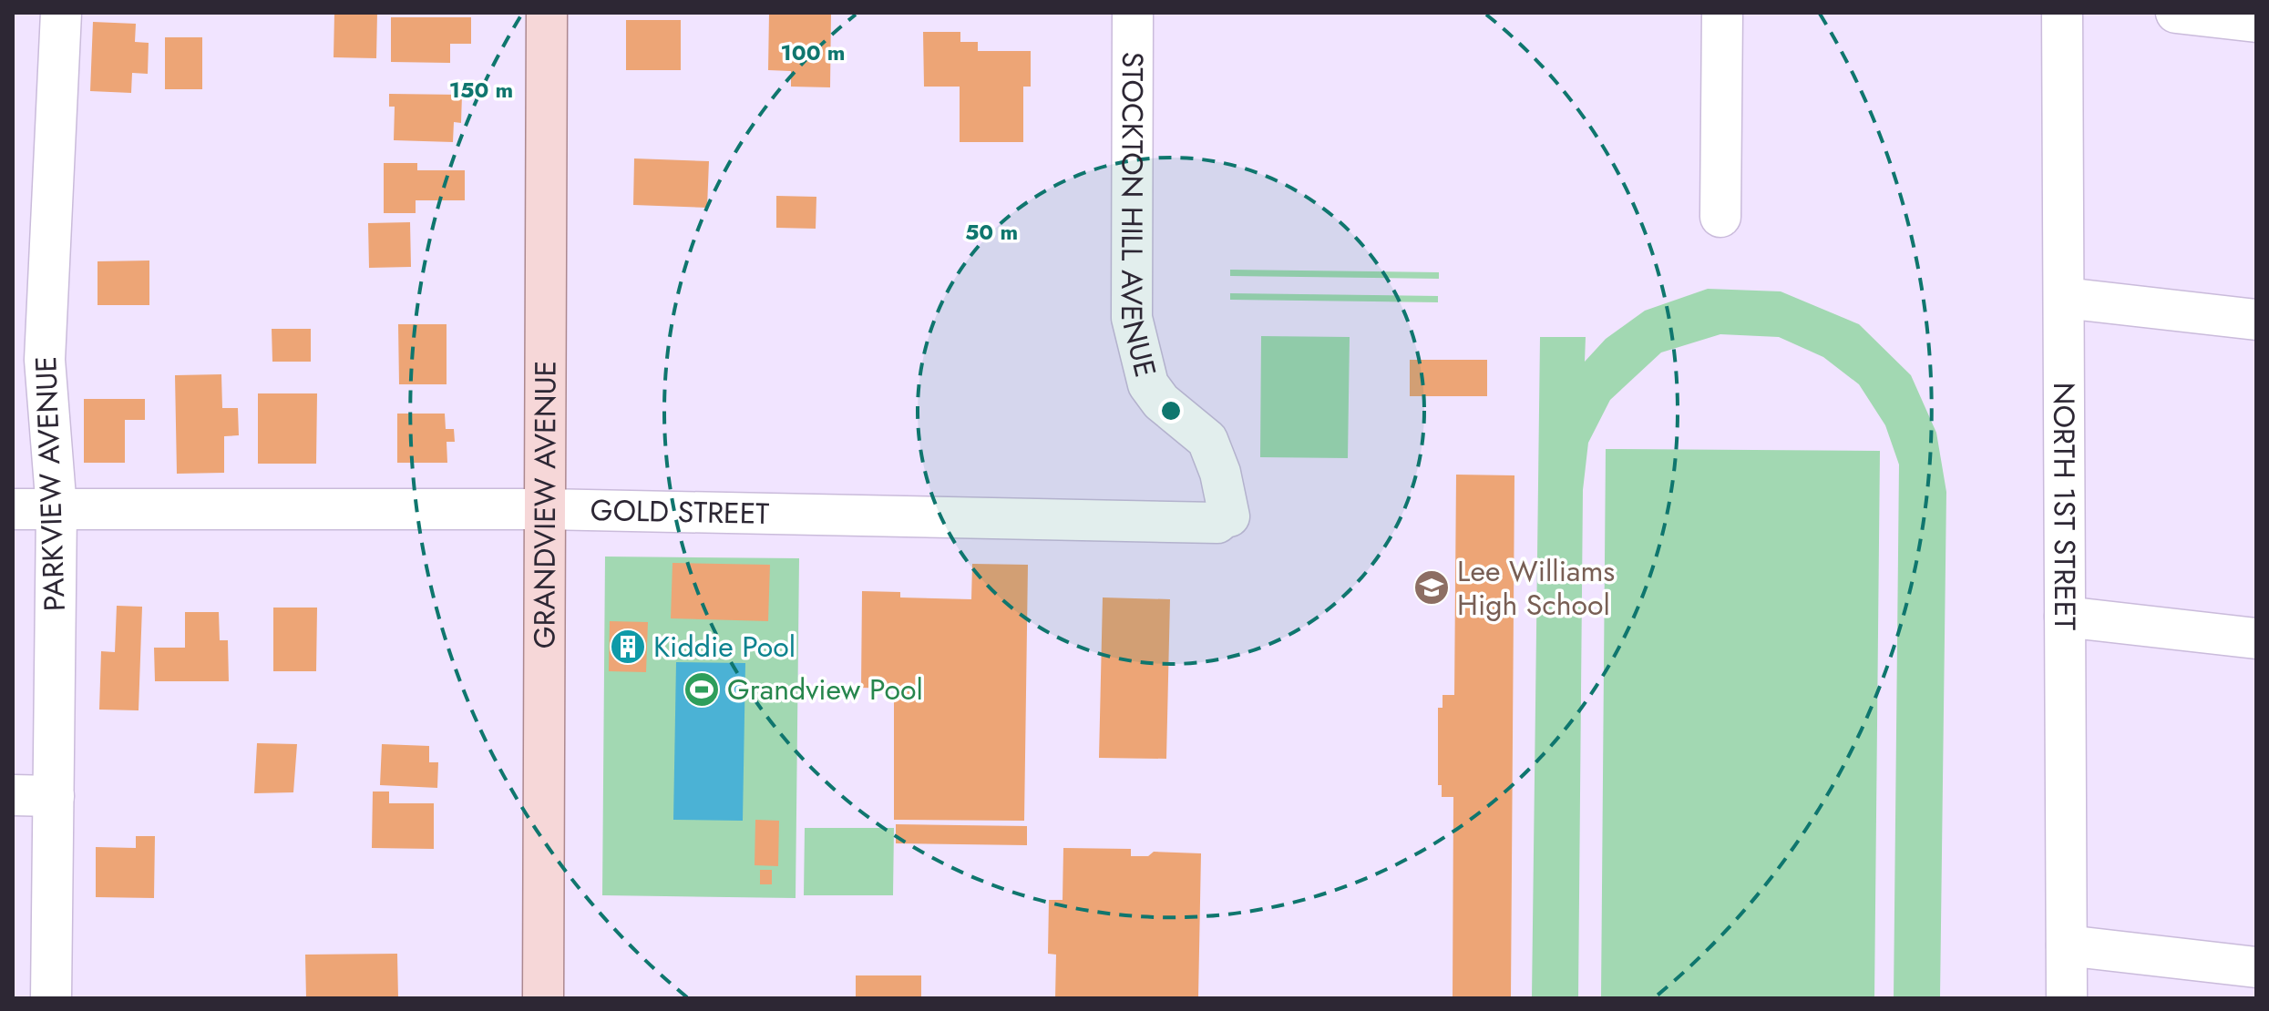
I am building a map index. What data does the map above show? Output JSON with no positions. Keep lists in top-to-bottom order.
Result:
{
  "streets": {
    "main road": ["GRANDVIEW AVENUE"],
    "street": [
      "STOCKTON HILL AVENUE",
      "PARKVIEW AVENUE",
      "NORTH 1ST STREET",
      "GOLD STREET"
    ]
  },
  "crossings": [
    ["STOCKTON HILL AVENUE", "GOLD STREET"],
    ["PARKVIEW AVENUE", "GOLD STREET"],
    ["GRANDVIEW AVENUE", "GOLD STREET"]
  ],
  "places": {
    "school or university": ["Lee Williams High School"],
    "building": ["Kiddie Pool"],
    "sports": ["Grandview Pool"]
  },
  "rings": ["100 m", "150 m", "50 m"]
}
